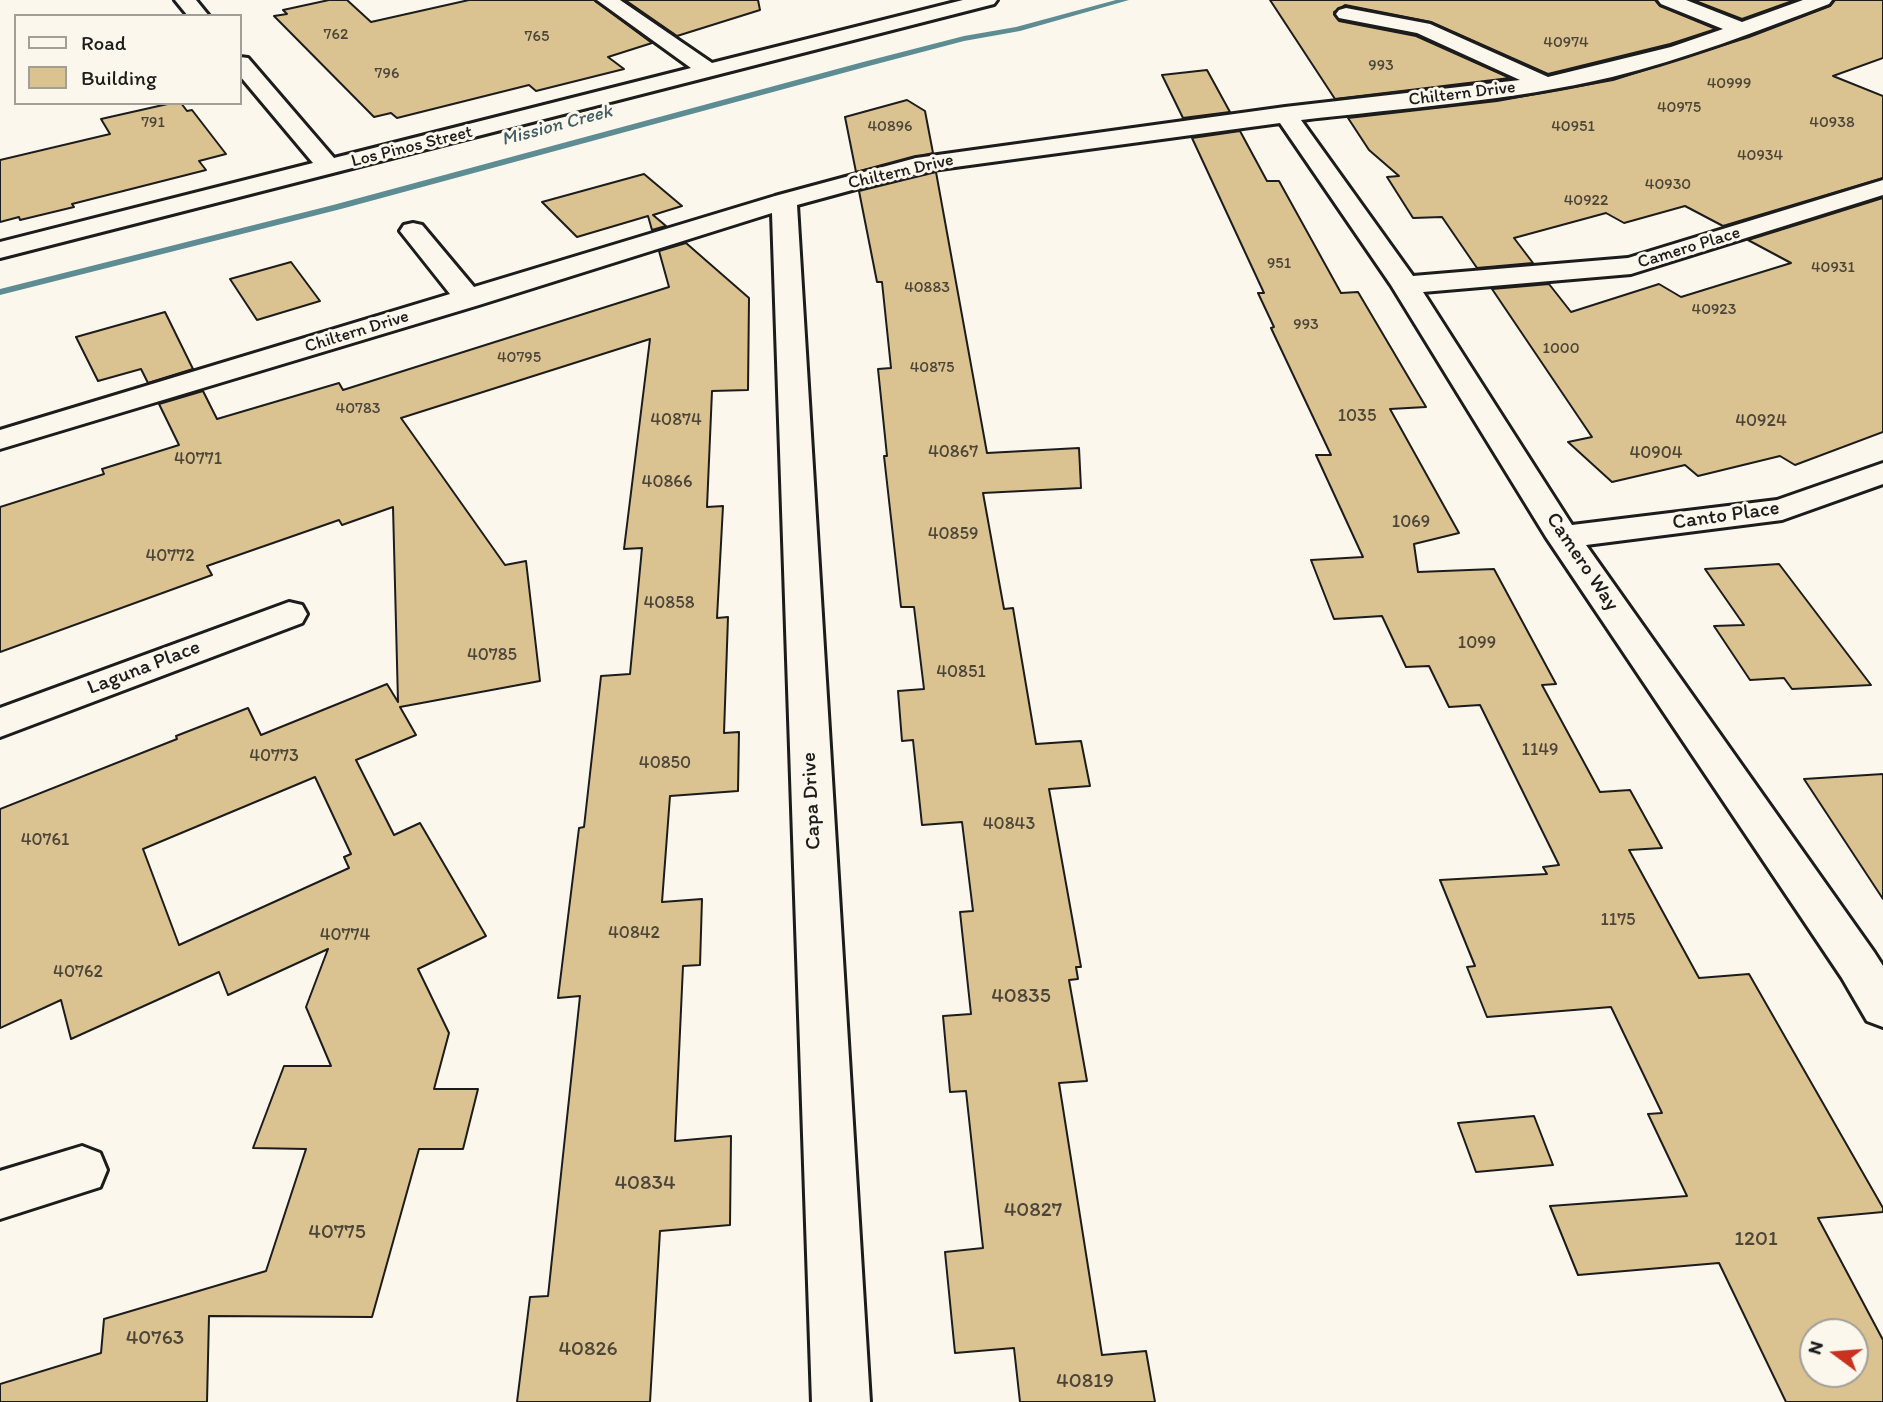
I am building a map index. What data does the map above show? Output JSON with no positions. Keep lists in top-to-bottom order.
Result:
{
  "streets": {
    "street": [
      "Chiltern Drive",
      "Los Pinos Street",
      "Camero Place",
      "Canto Place",
      "Camero Way",
      "Laguna Place",
      "Capa Drive"
    ]
  },
  "crossings": [
    ["Chiltern Drive", "Camero Way"],
    ["Chiltern Drive", "Capa Drive"],
    ["Camero Place", "Camero Way"],
    ["Canto Place", "Camero Way"]
  ],
  "water": ["Mission Creek"],
  "house_numbers": [
    "762",
    "765",
    "40974",
    "993",
    "796",
    "40999",
    "40975",
    "791",
    "40938",
    "40896",
    "40951",
    "40934",
    "40930",
    "40922",
    "951",
    "40931",
    "40883",
    "40923",
    "993",
    "1000",
    "40795",
    "40875",
    "40783",
    "1035",
    "40874",
    "40924",
    "40867",
    "40904",
    "40771",
    "40866",
    "1069",
    "40859",
    "40772",
    "40858",
    "1099",
    "40785",
    "40851",
    "1149",
    "40773",
    "40850",
    "40843",
    "40761",
    "1175",
    "40842",
    "40774",
    "40762",
    "40835",
    "40834",
    "40827",
    "40775",
    "1201",
    "40763",
    "40826",
    "40819"
  ],
  "legend": ["Road", "Building"],
  "north": "left"
}
